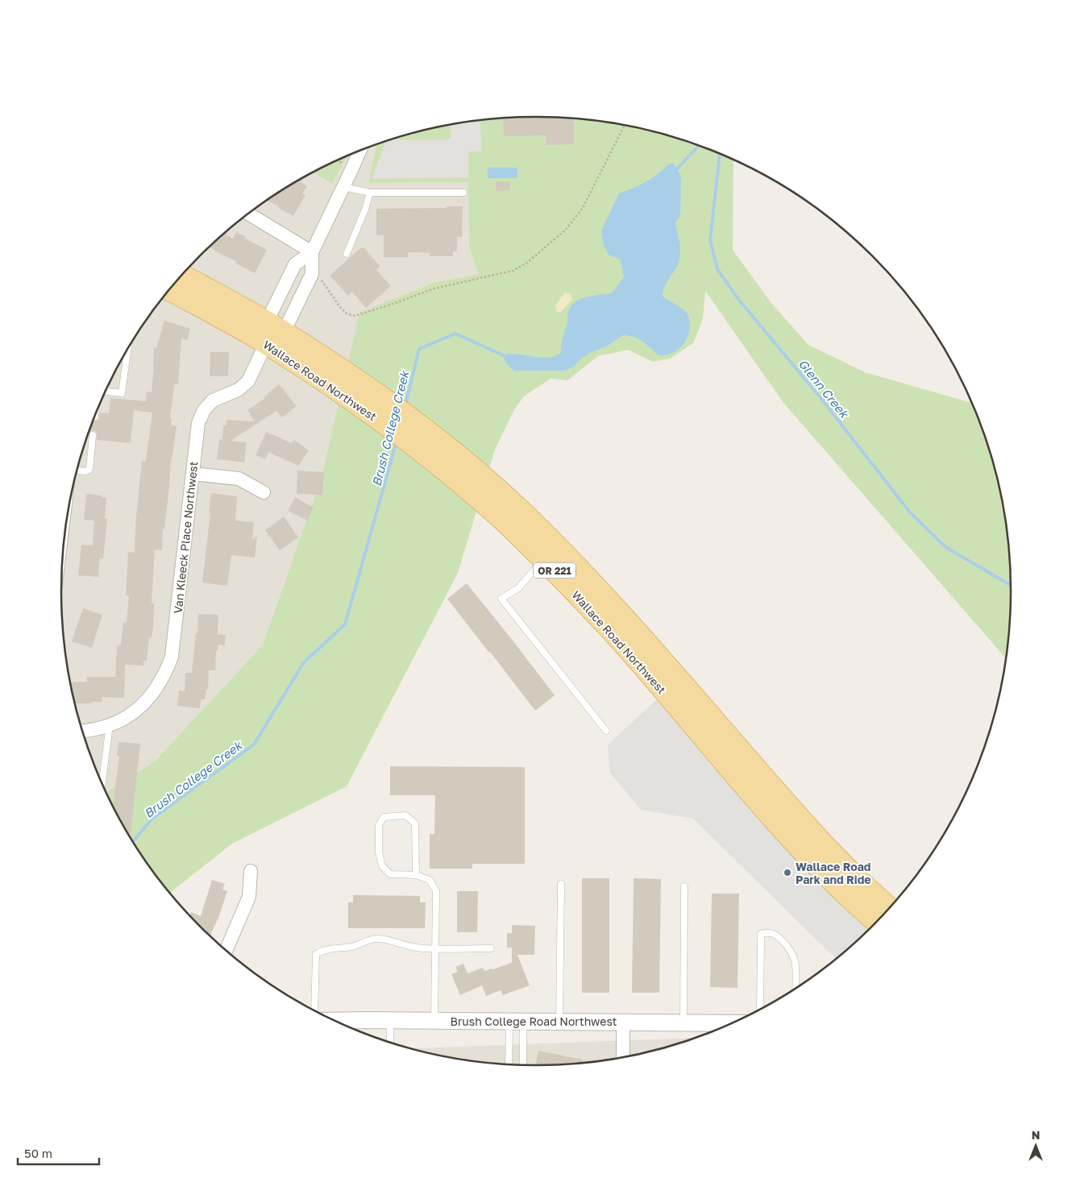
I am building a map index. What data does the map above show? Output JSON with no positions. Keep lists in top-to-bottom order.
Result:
{
  "streets": {
    "main road": ["Wallace Road Northwest", "OR 221"],
    "street": ["Van Kleeck Place Northwest", "Brush College Road Northwest"]
  },
  "crossings": [
    ["Wallace Road Northwest", "Van Kleeck Place Northwest"]
  ],
  "water": ["Glenn Creek", "Brush College Creek"],
  "places": ["Wallace Road Park and Ride"],
  "scale_bar": "50 m",
  "north": "top"
}
